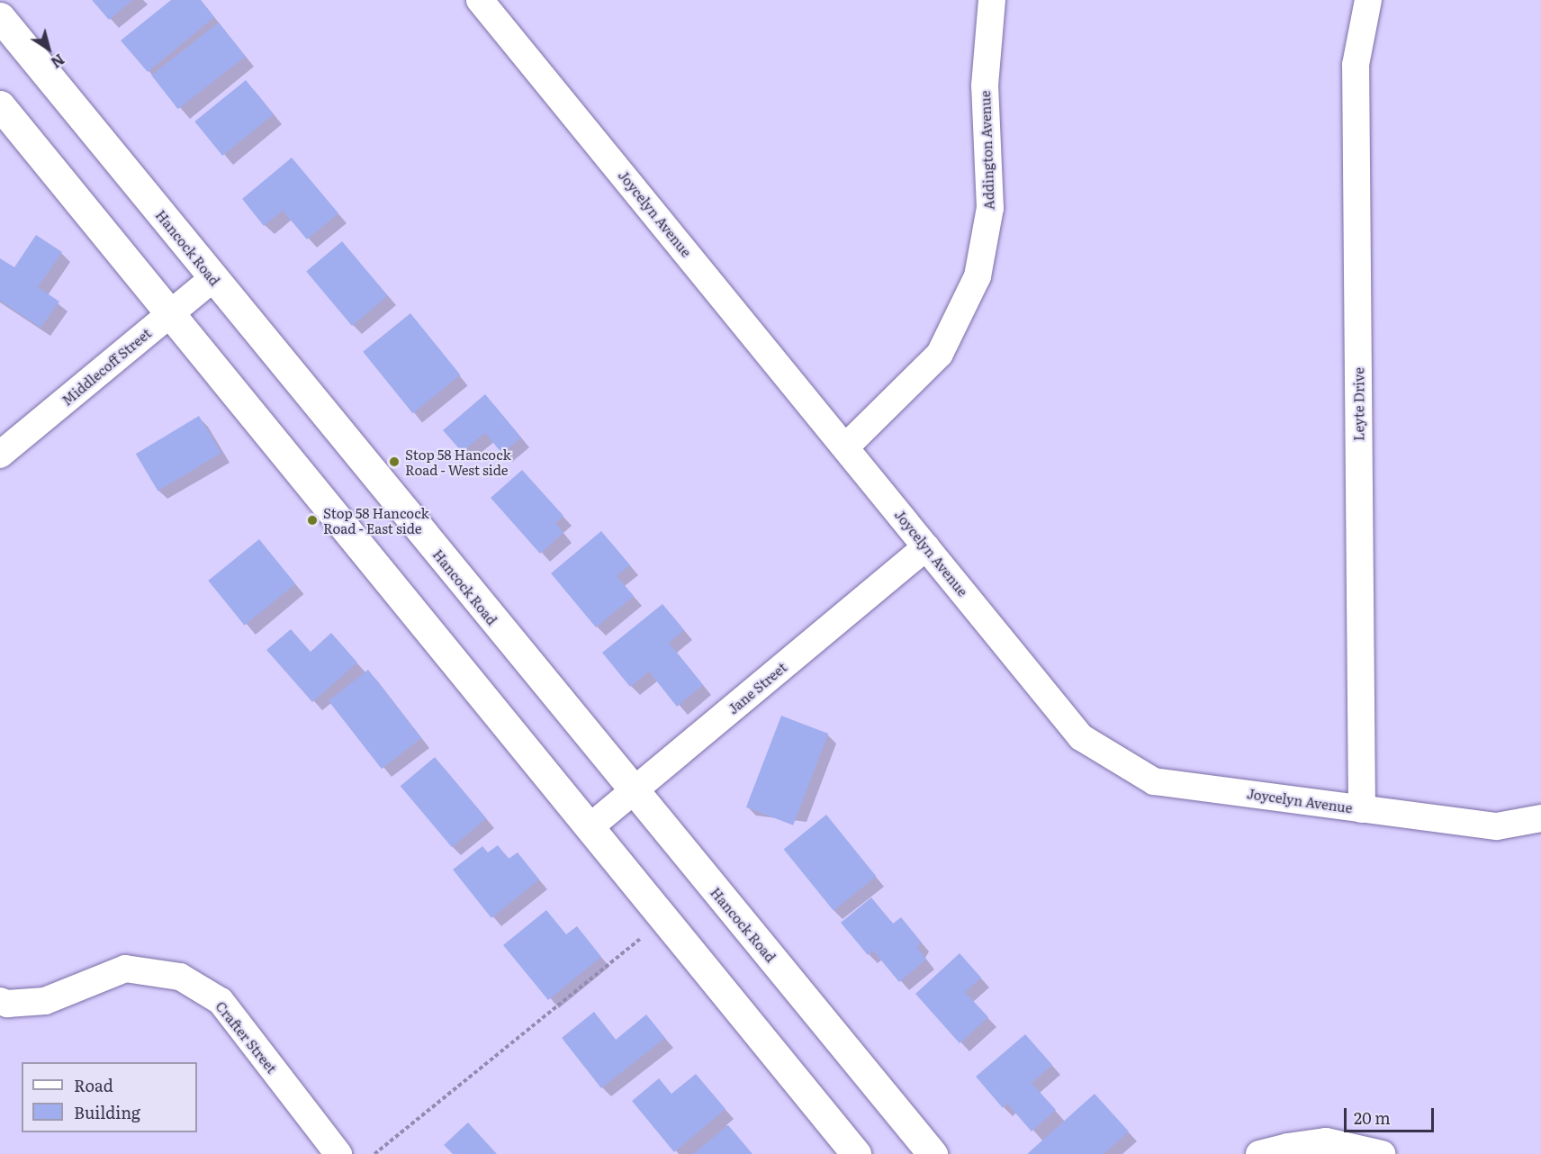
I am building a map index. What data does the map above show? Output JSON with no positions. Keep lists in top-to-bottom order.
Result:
{
  "streets": {
    "main road": ["Hancock Road"],
    "street": [
      "Addington Avenue",
      "Joycelyn Avenue",
      "Middlecoff Street",
      "Leyte Drive",
      "Jane Street",
      "Crafter Street"
    ]
  },
  "crossings": [
    ["Addington Avenue", "Joycelyn Avenue"],
    ["Joycelyn Avenue", "Leyte Drive"],
    ["Joycelyn Avenue", "Jane Street"],
    ["Hancock Road", "Middlecoff Street"],
    ["Hancock Road", "Jane Street"]
  ],
  "places": ["Stop 58 Hancock Road - West side", "Stop 58 Hancock Road - East side"],
  "legend": ["Road", "Building"],
  "scale_bar": "20 m",
  "north": "bottom right"
}
